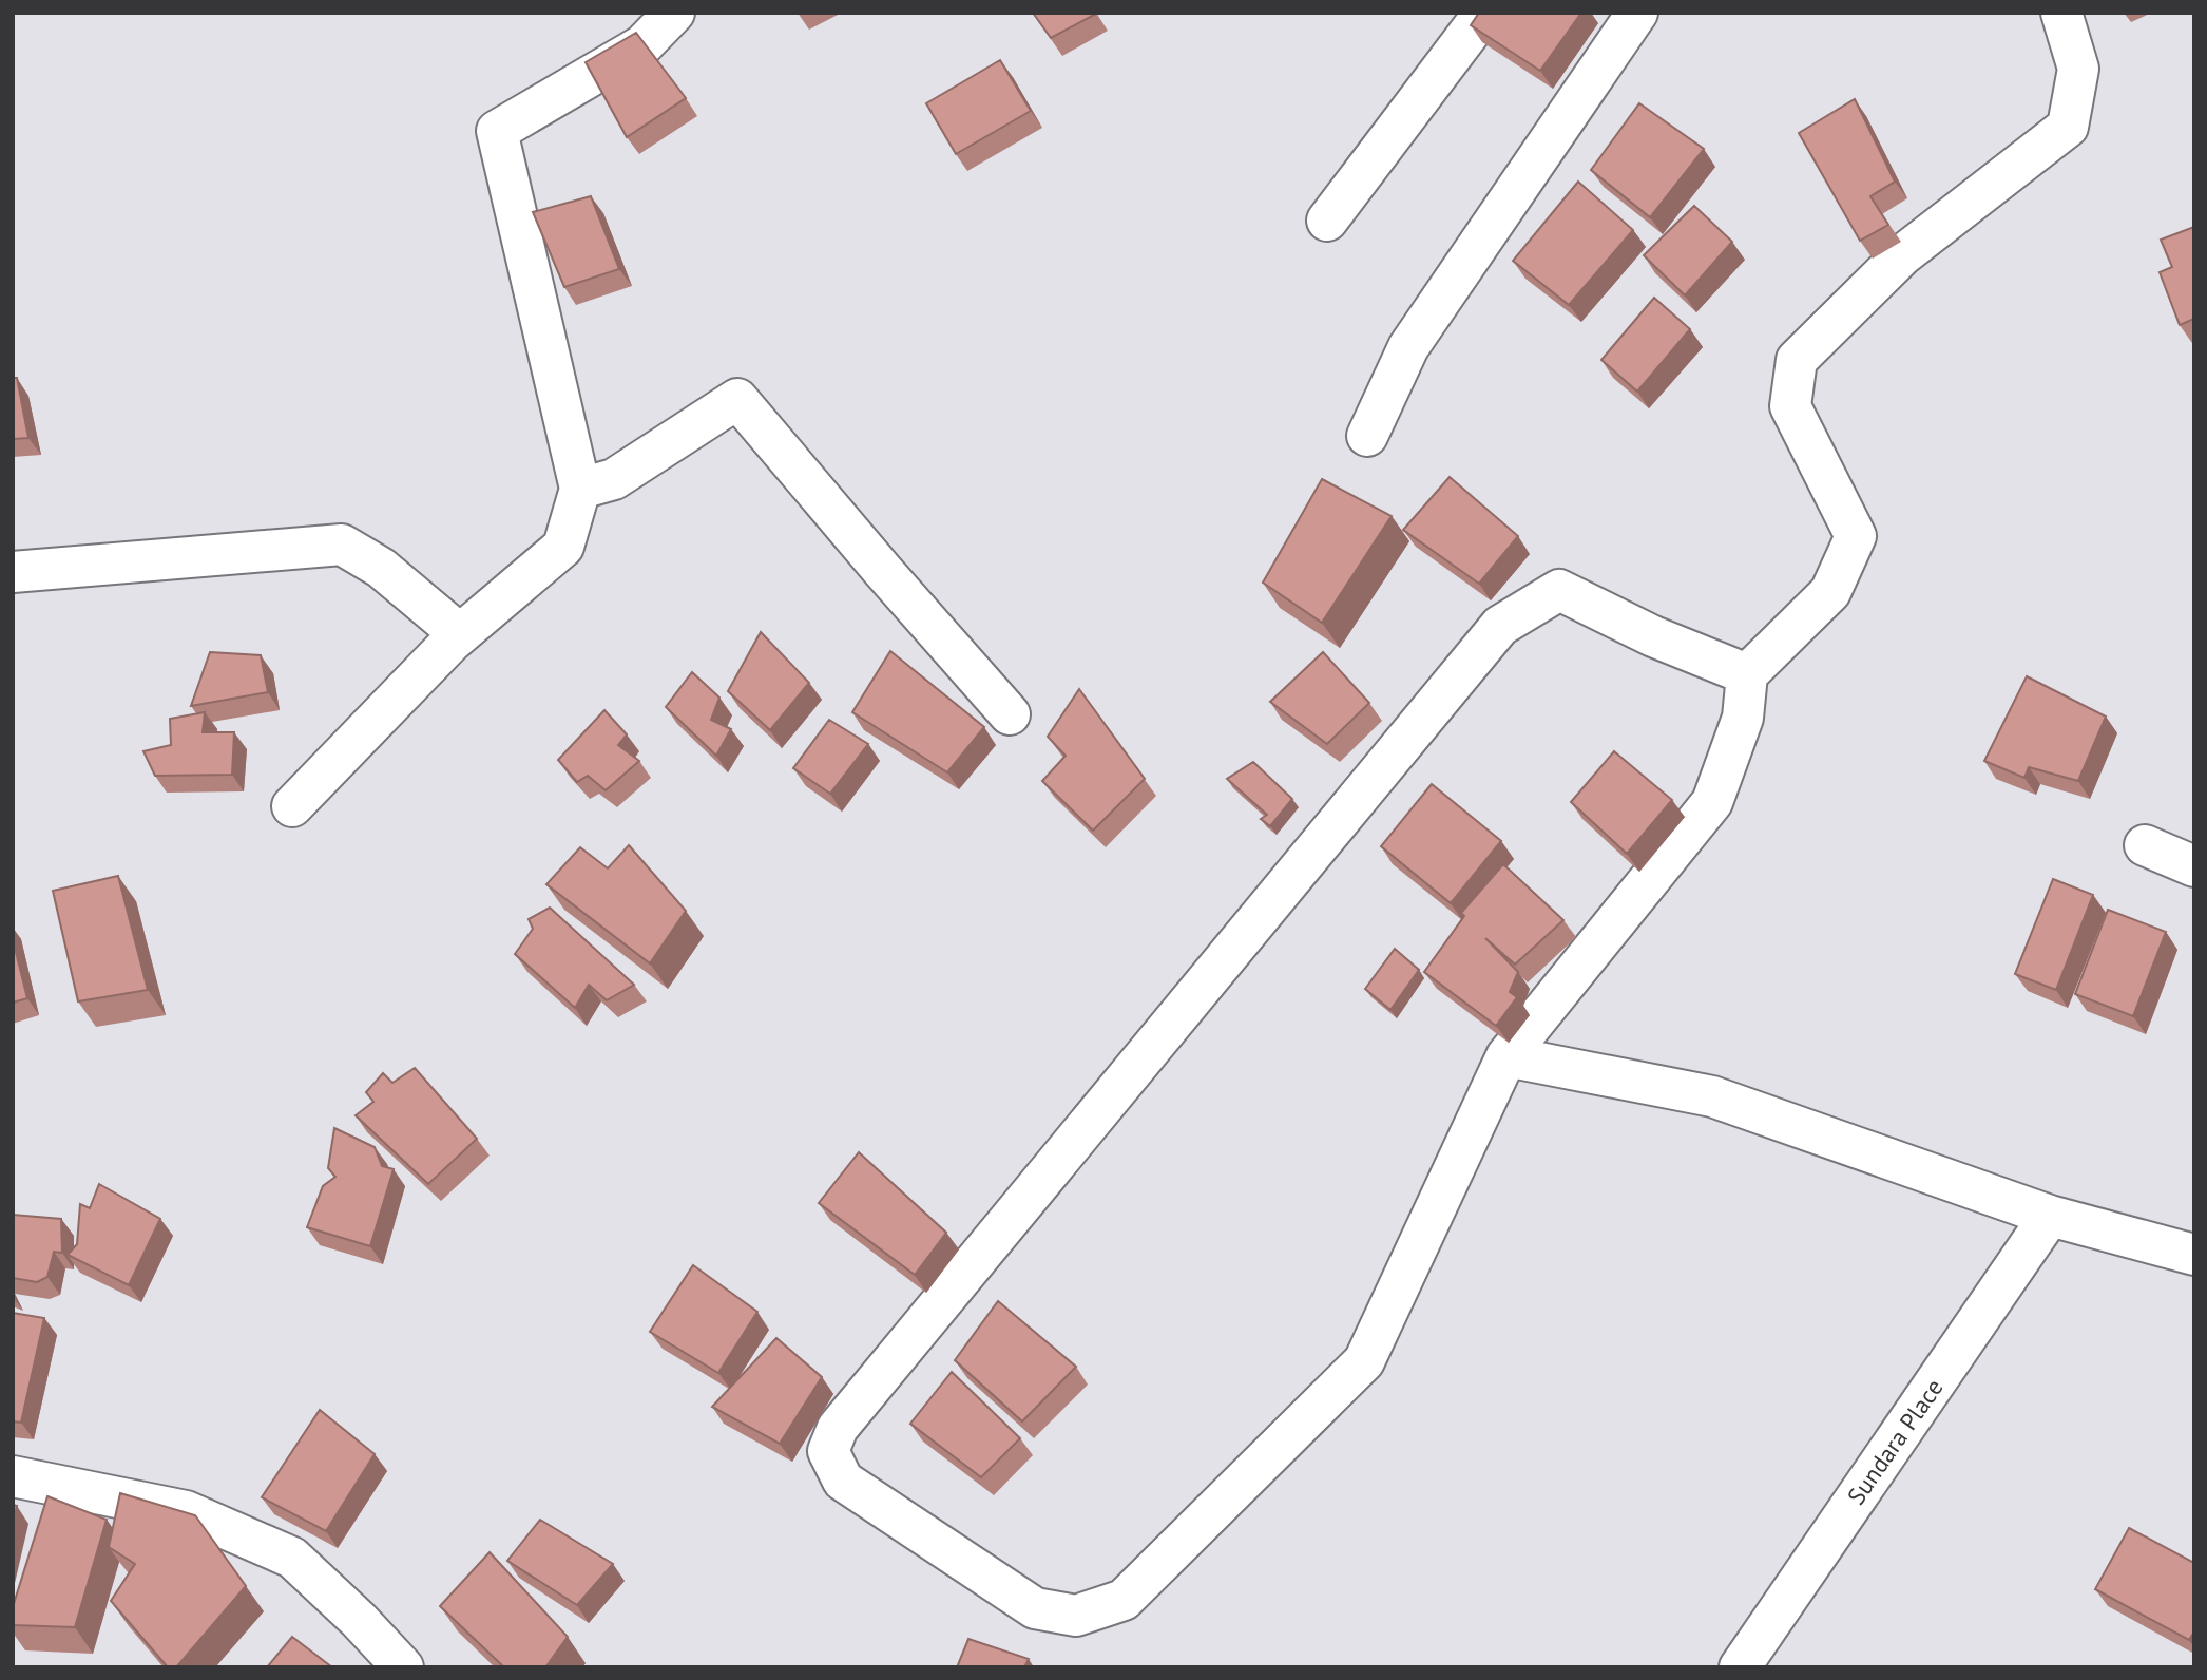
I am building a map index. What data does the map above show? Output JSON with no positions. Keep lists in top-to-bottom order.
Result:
{
  "streets": {
    "street": ["Sundara Place"]
  }
}
